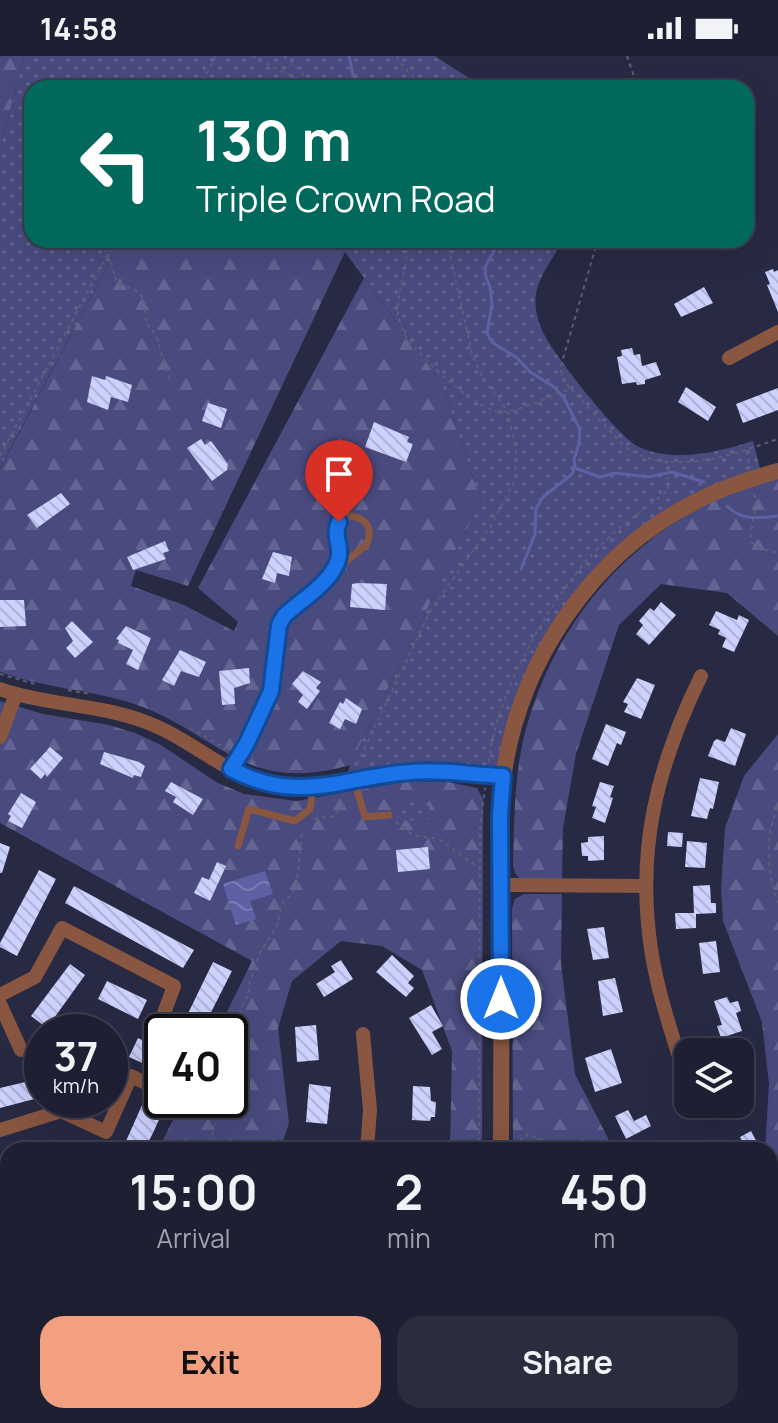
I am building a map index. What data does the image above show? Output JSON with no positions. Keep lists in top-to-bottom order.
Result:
{
  "page": {
    "status": "14:58",
    "turn": ["130 m", "Triple Crown Road"],
    "speed": "37 km/h",
    "limit": "40",
    "eta": [
      "15:00",
      "Arrival",
      "2",
      "min",
      "450",
      "m"
    ],
    "buttons": ["Exit", "Share"]
  }
}
